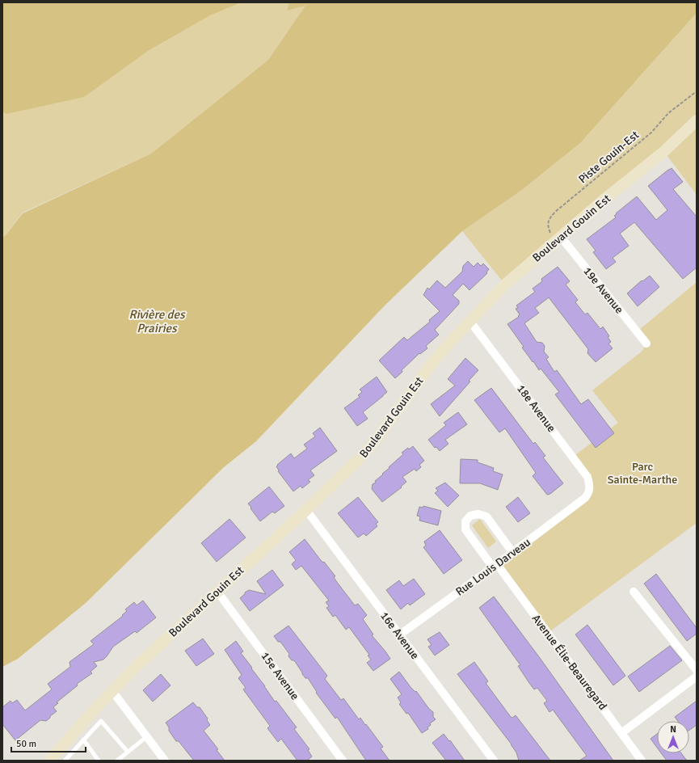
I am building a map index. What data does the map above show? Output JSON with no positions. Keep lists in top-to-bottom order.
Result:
{
  "streets": {
    "street": [
      "Boulevard Gouin Est",
      "19e Avenue",
      "18e Avenue",
      "Rue Louis Darveau",
      "16e Avenue",
      "Avenue Élie-Beauregard",
      "15e Avenue"
    ],
    "path": ["Piste Gouin-Est"]
  },
  "crossings": [
    ["Piste Gouin-Est", "Boulevard Gouin Est"],
    ["Piste Gouin-Est", "19e Avenue"],
    ["Boulevard Gouin Est", "19e Avenue"],
    ["Boulevard Gouin Est", "18e Avenue"],
    ["Boulevard Gouin Est", "16e Avenue"],
    ["Boulevard Gouin Est", "15e Avenue"],
    ["18e Avenue", "Rue Louis Darveau"],
    ["Rue Louis Darveau", "16e Avenue"],
    ["Rue Louis Darveau", "Avenue Élie-Beauregard"]
  ],
  "water": ["Rivière des Prairies"],
  "parks": ["Parc Sainte-Marthe"],
  "scale_bar": "50 m",
  "north": "top"
}
